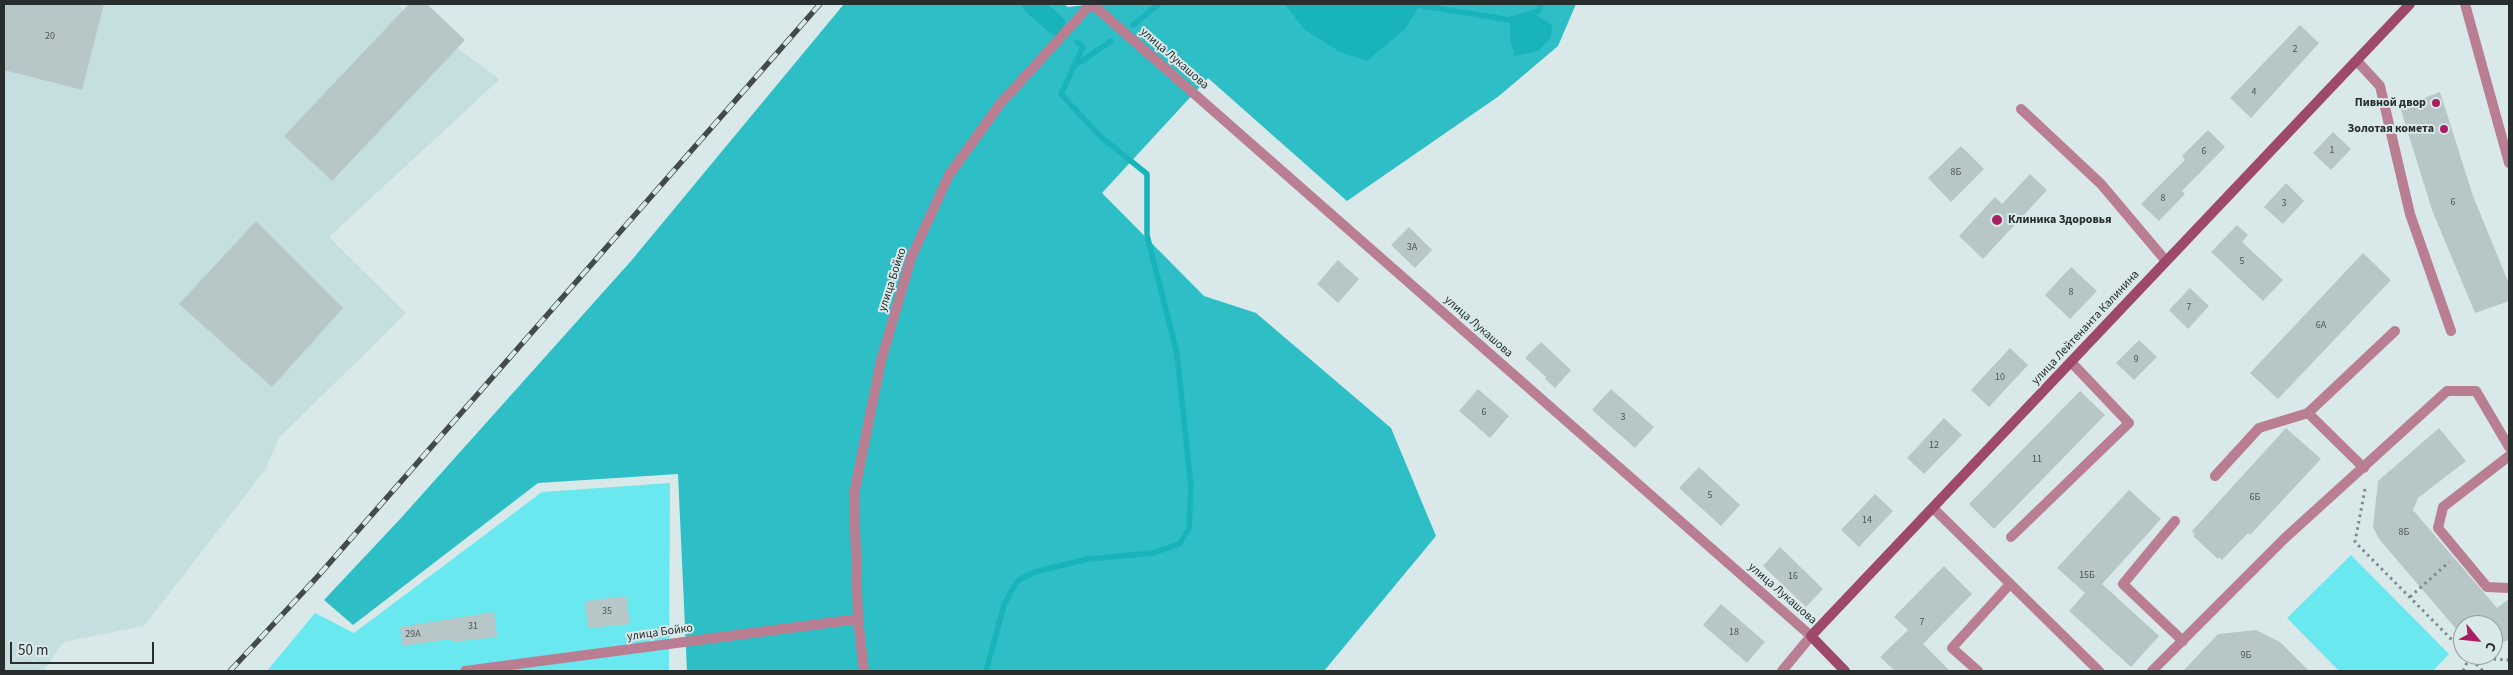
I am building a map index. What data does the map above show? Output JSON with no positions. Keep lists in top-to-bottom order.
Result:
{
  "streets": {
    "main road": ["улица Лукашова", "улица Лейтенанта Калинина"],
    "street": ["улица Бойко"]
  },
  "crossings": [
    ["улица Лукашова", "улица Бойко"],
    ["улица Лукашова", "улица Лейтенанта Калинина"]
  ],
  "places": ["Пивной двор", "Золотая комета", "Клиника Здоровья"],
  "house_numbers": [
    "20",
    "2",
    "4",
    "1",
    "6",
    "8Б",
    "8",
    "6",
    "3",
    "3А",
    "5",
    "8",
    "7",
    "6А",
    "9",
    "10",
    "6",
    "3",
    "12",
    "11",
    "5",
    "6Б",
    "14",
    "8Б",
    "15Б",
    "16",
    "35",
    "7",
    "31",
    "18",
    "29А",
    "9Б"
  ],
  "scale_bar": "50 m",
  "north": "bottom right"
}
